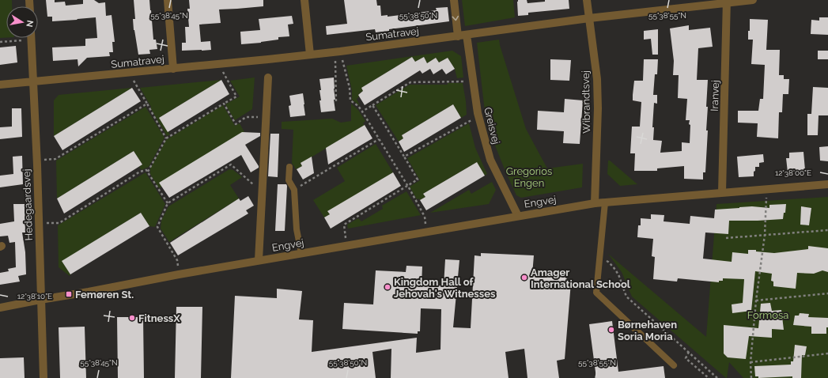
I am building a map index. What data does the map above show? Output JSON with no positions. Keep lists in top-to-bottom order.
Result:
{
  "streets": {
    "street": [
      "Sumatravej",
      "Iranvej",
      "Wibrandtsvej",
      "Greisvej",
      "Engvej",
      "Hedegaardsvej"
    ]
  },
  "crossings": [
    ["Sumatravej", "Iranvej"],
    ["Sumatravej", "Wibrandtsvej"],
    ["Sumatravej", "Greisvej"],
    ["Sumatravej", "Hedegaardsvej"],
    ["Iranvej", "Engvej"],
    ["Wibrandtsvej", "Engvej"],
    ["Greisvej", "Engvej"],
    ["Engvej", "Hedegaardsvej"]
  ],
  "parks": ["Gregorios Engen", "Formosa"],
  "places": {
    "other": [
      "Amager International School",
      "Kingdom Hall of Jehovah's Witnesses",
      "FitnessX",
      "Børnehaven Soria Moria"
    ],
    "transit": ["Femøren St."]
  },
  "north": "right",
  "coordinates": [
    "55°38'45\"N",
    "55°38'50\"N",
    "55°38'55\"N",
    "12°38'00\"E",
    "12°38'10\"E"
  ]
}
